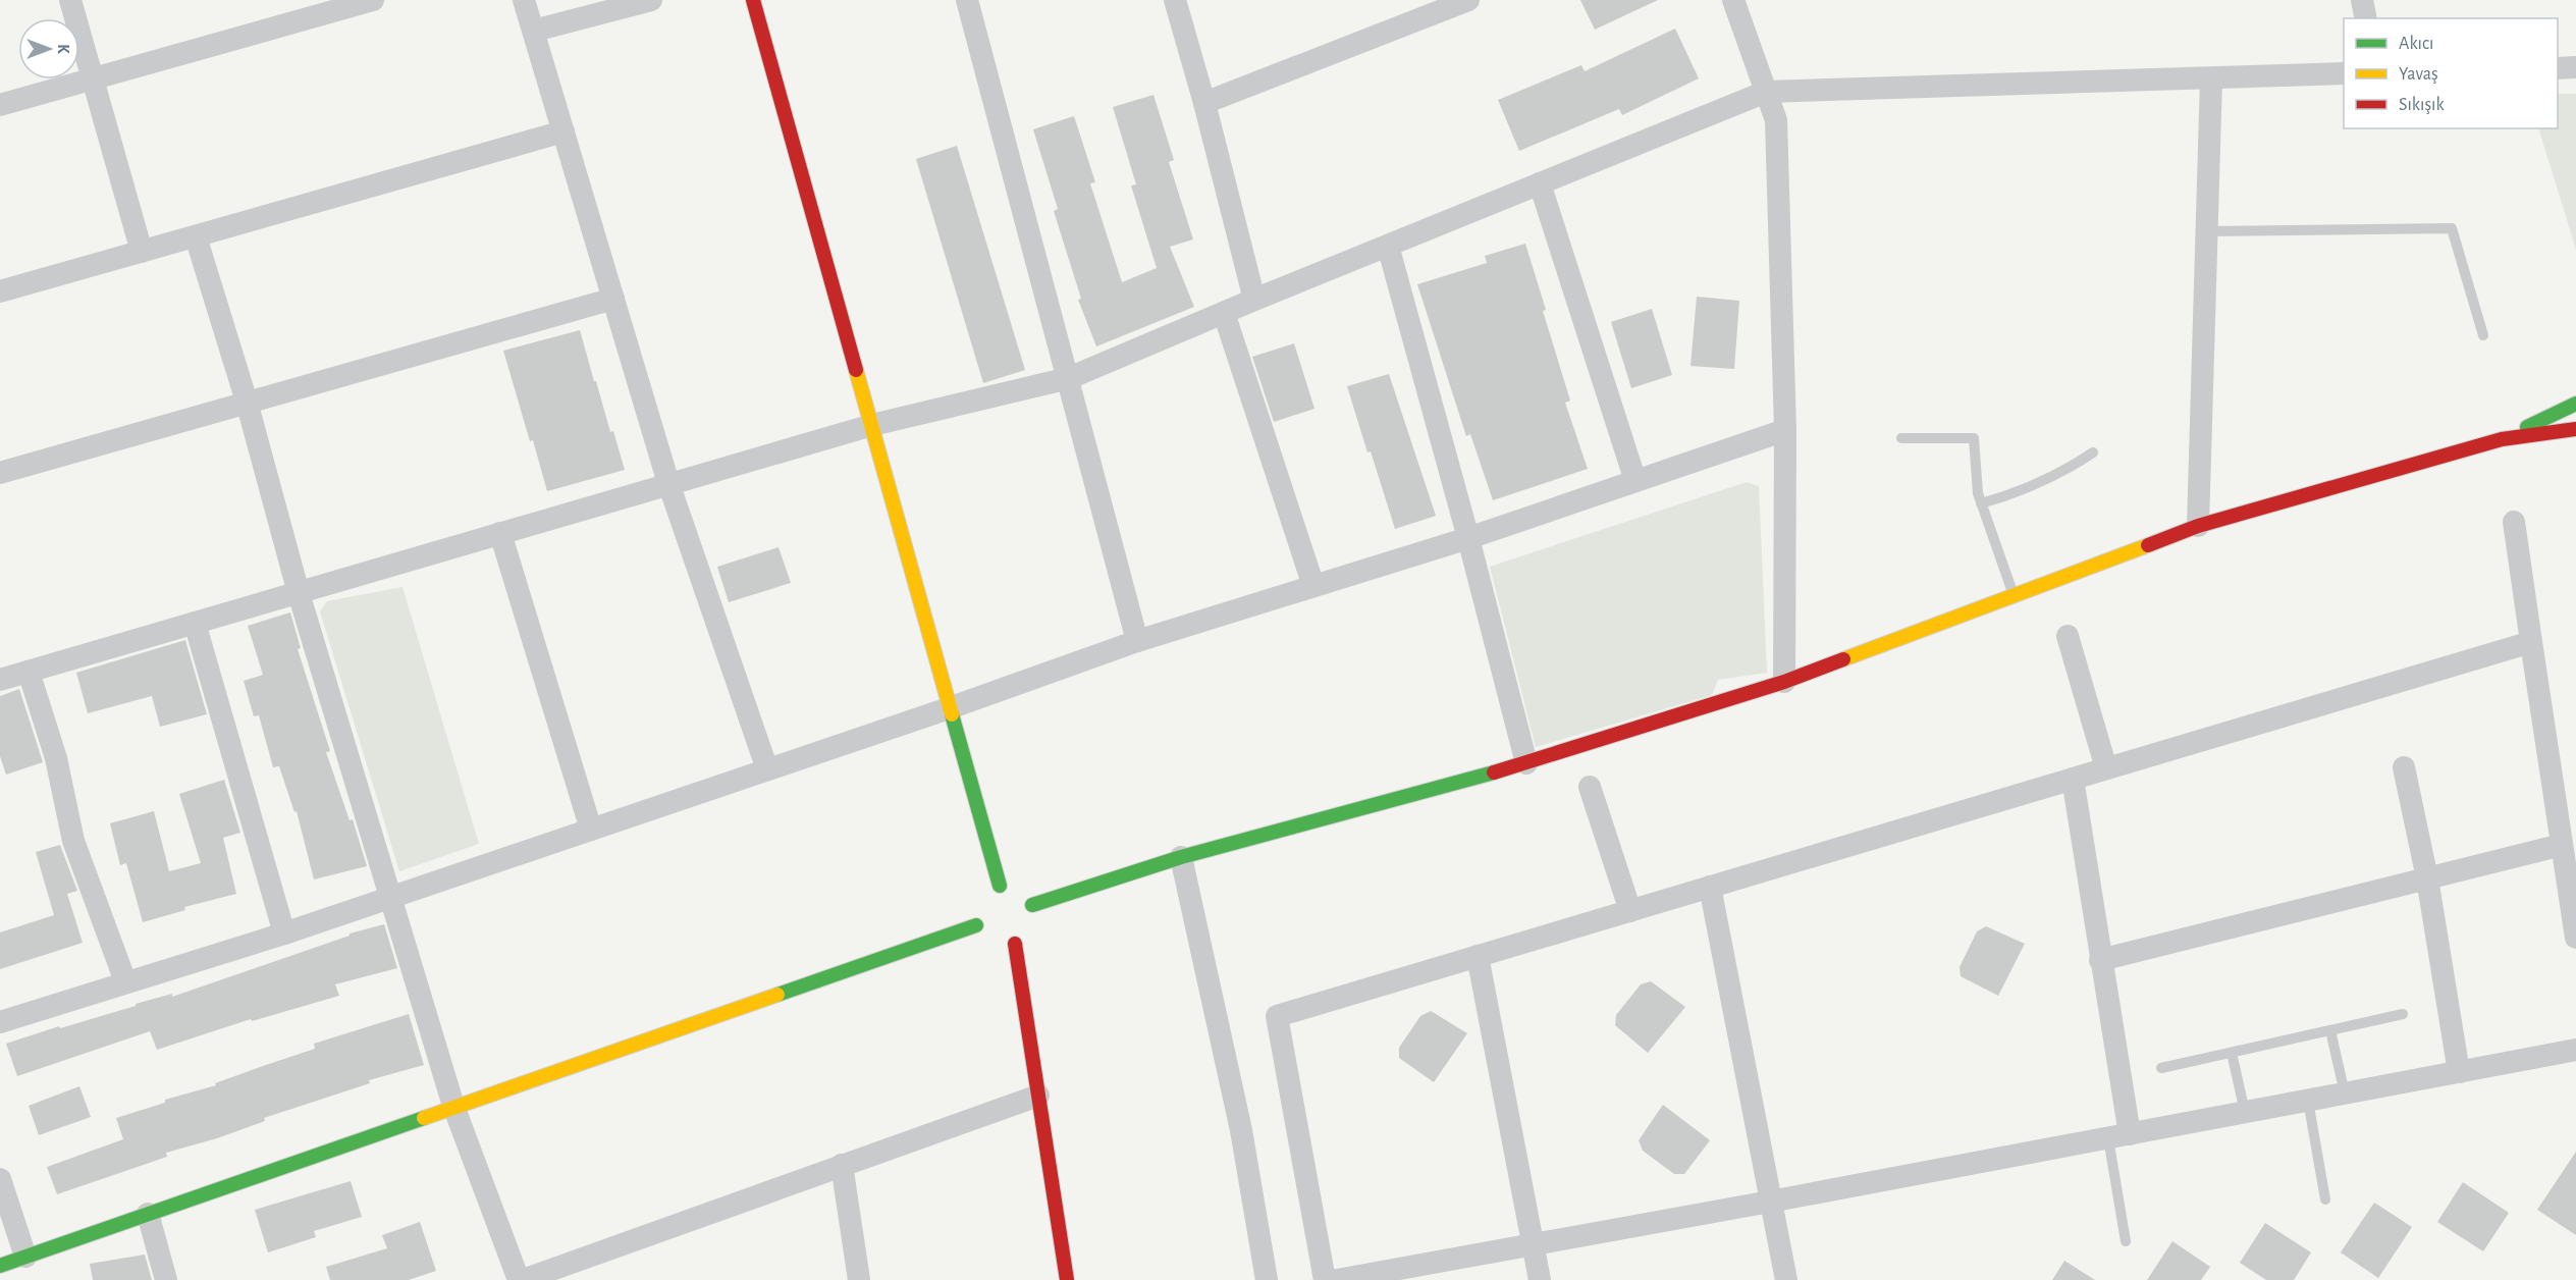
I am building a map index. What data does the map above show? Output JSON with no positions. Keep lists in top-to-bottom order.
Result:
{
  "legend": ["Akıcı", "Yavaş", "Sıkışık"],
  "north": "right"
}
